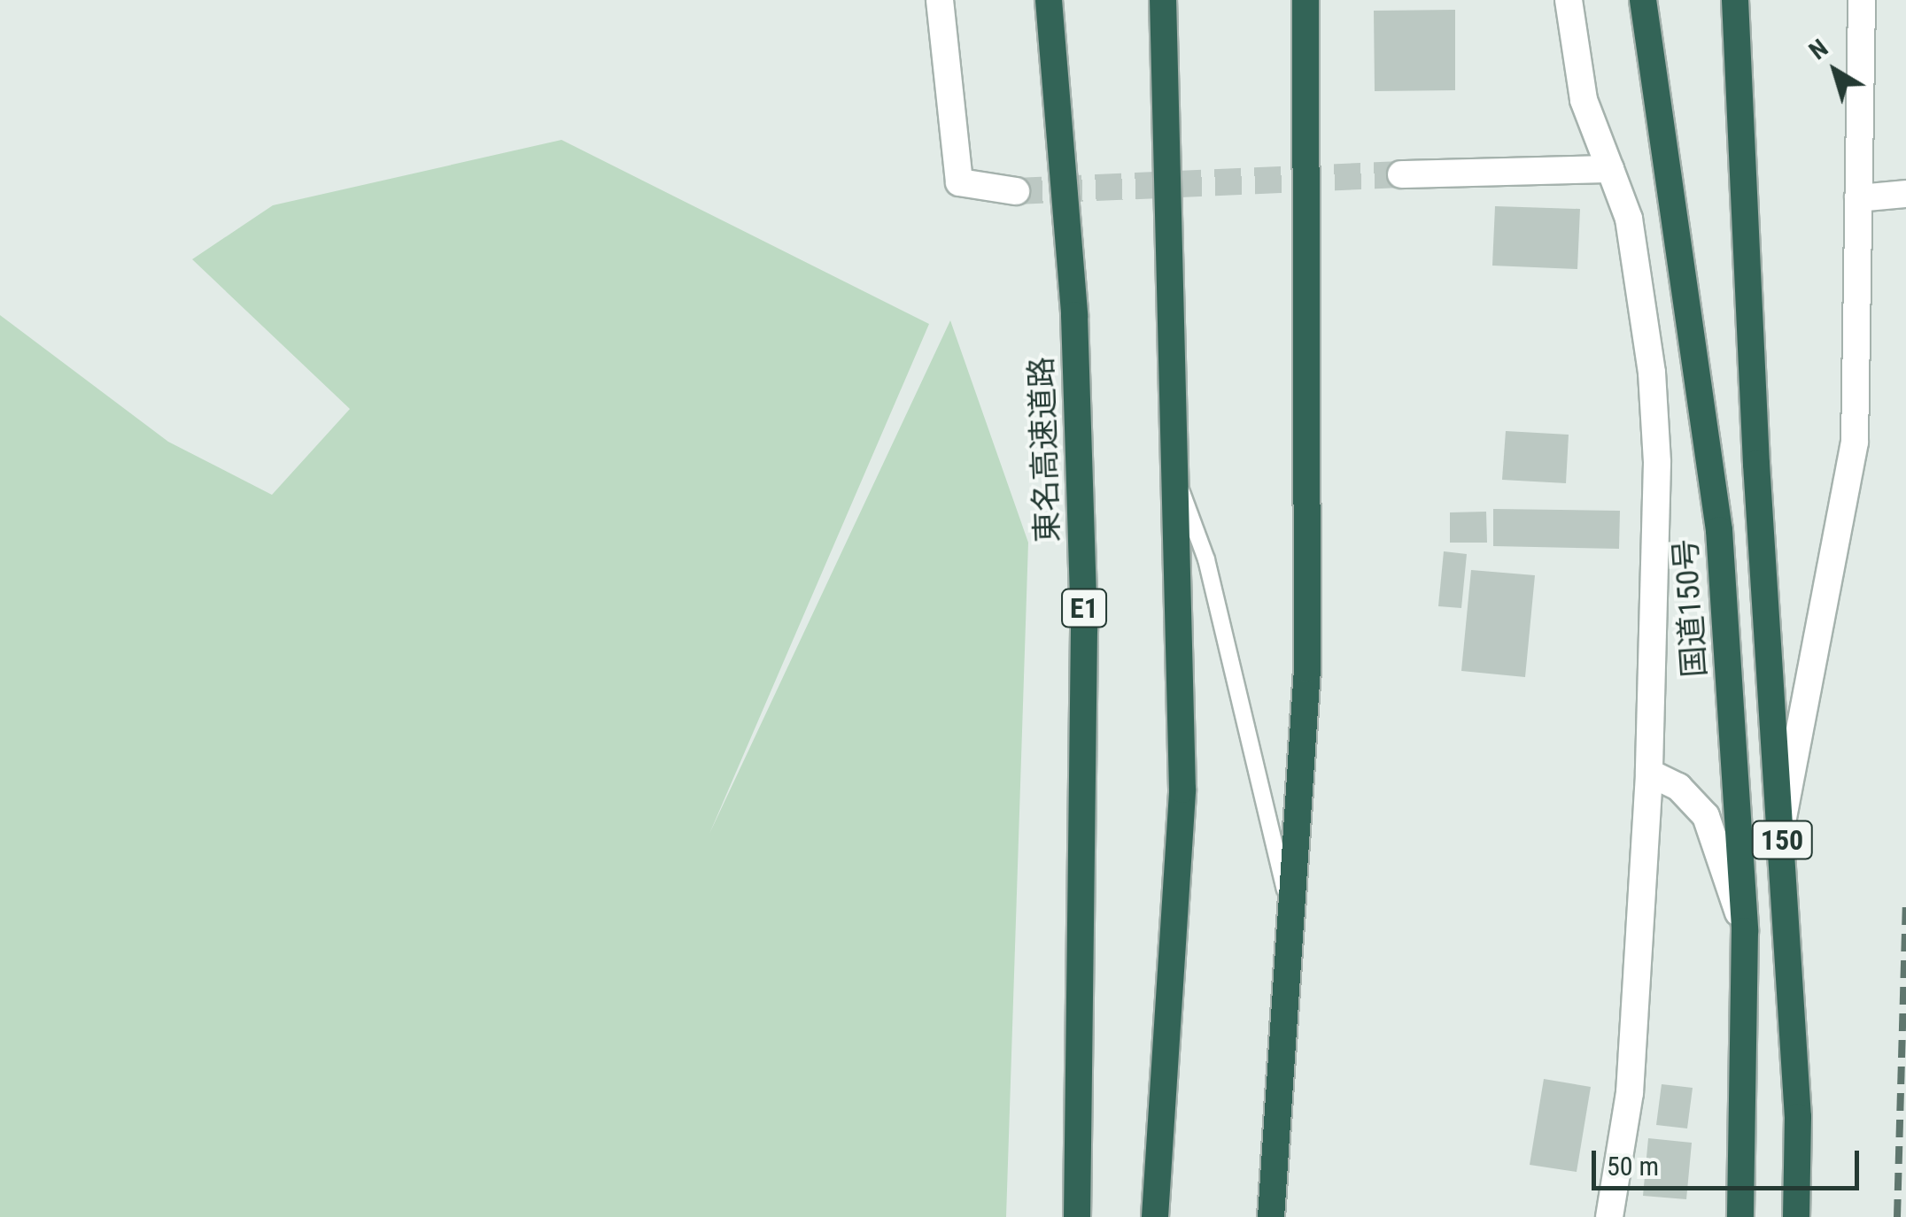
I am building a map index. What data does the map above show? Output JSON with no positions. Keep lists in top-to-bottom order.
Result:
{
  "streets": {
    "highway": [
      "東名高速道路",
      "E1",
      "国道150号",
      "150"
    ]
  },
  "scale_bar": "50 m",
  "north": "top left"
}
